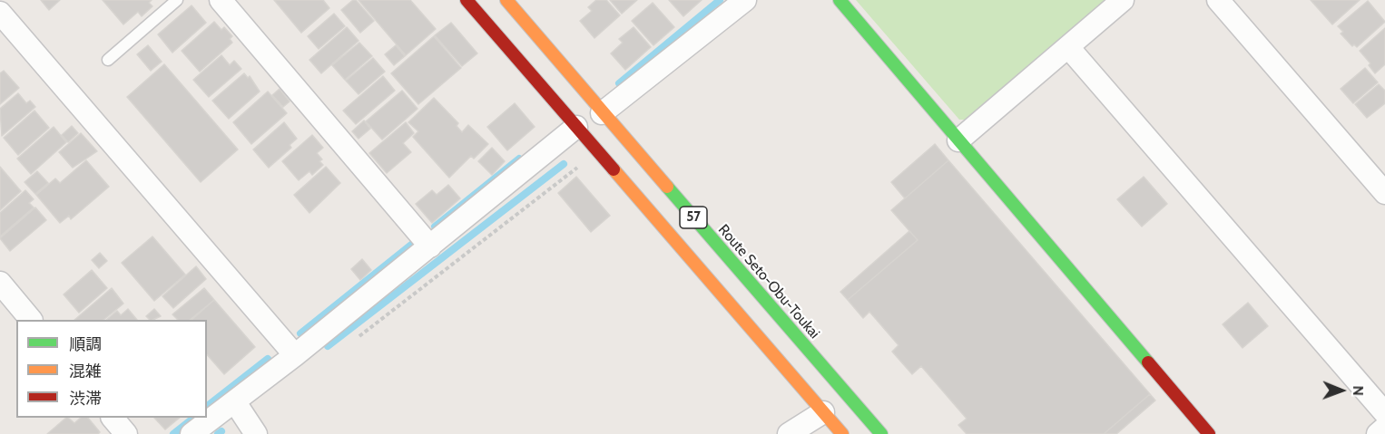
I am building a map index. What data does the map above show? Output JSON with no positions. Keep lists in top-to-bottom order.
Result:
{
  "streets": {
    "main road": ["57", "Route Seto-Obu-Toukai"]
  },
  "legend": ["順調", "混雑", "渋滞"],
  "north": "right"
}
